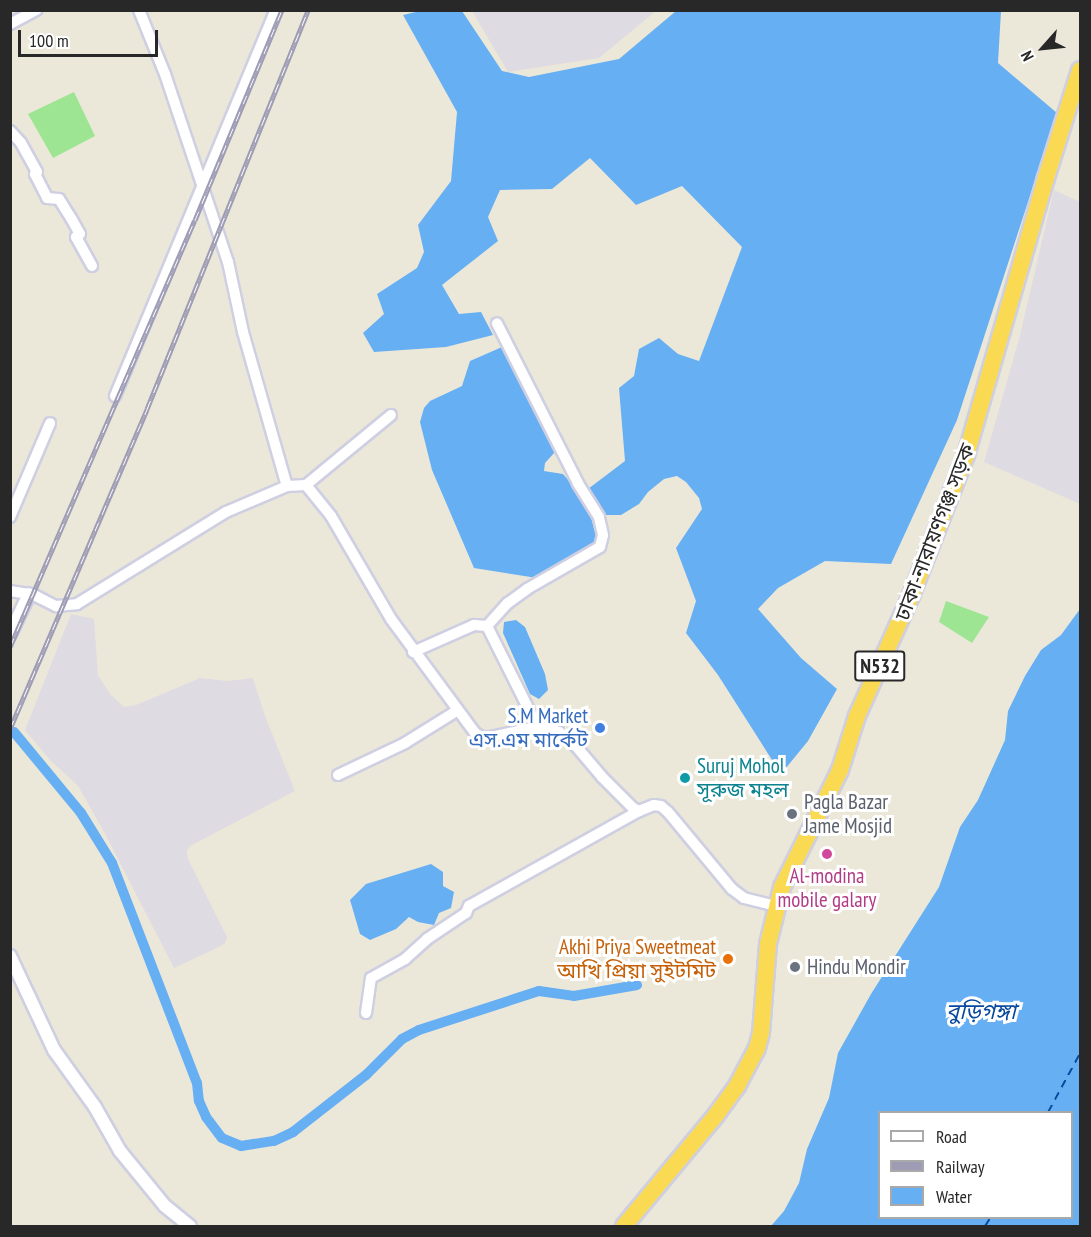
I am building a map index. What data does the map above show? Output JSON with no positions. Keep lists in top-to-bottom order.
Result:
{
  "streets": {
    "highway": ["ঢাকা-নারায়ণগঞ্জ সড়ক", "N532"]
  },
  "water": ["বুড়িগঙ্গা"],
  "places": [
    "S.M Market এস.এম মার্কেট",
    "Suruj Mohol সূরুজ মহল",
    "Pagla Bazar Jame Mosjid",
    "Al-modina mobile galary",
    "Akhi Priya Sweetmeat আখি প্রিয়া সুইটমিট",
    "Hindu Mondir"
  ],
  "legend": ["Road", "Railway", "Water"],
  "scale_bar": "100 m",
  "north": "bottom left"
}
